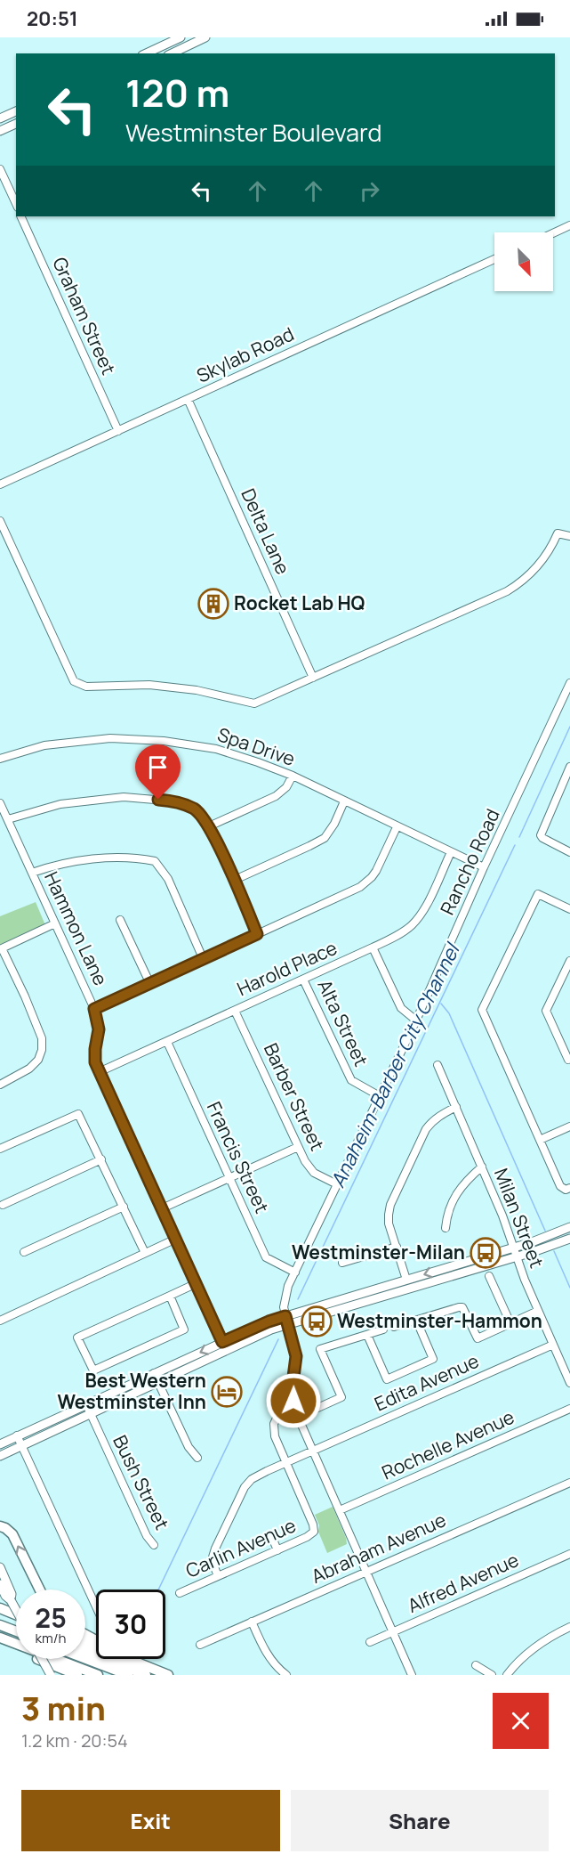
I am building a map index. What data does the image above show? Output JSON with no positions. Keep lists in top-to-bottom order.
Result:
{
  "streets": {
    "street": [
      "Graham Street",
      "Skylab Road",
      "Delta Lane",
      "Spa Drive",
      "Rancho Road",
      "Hammon Lane",
      "Harold Place",
      "Alta Street",
      "Barber Street",
      "Francis Street",
      "Milan Street",
      "Edita Avenue",
      "Rochelle Avenue",
      "Bush Street",
      "Carlin Avenue",
      "Abraham Avenue",
      "Alfred Avenue"
    ]
  },
  "crossings": [
    ["Graham Street", "Skylab Road"],
    ["Skylab Road", "Delta Lane"],
    ["Spa Drive", "Rancho Road"],
    ["Spa Drive", "Harold Place"],
    ["Rancho Road", "Alta Street"],
    ["Rancho Road", "Barber Street"],
    ["Rancho Road", "Francis Street"],
    ["Rancho Road", "Edita Avenue"],
    ["Rancho Road", "Rochelle Avenue"],
    ["Rancho Road", "Abraham Avenue"],
    ["Rancho Road", "Alfred Avenue"],
    ["Hammon Lane", "Harold Place"],
    ["Harold Place", "Alta Street"],
    ["Harold Place", "Barber Street"],
    ["Harold Place", "Francis Street"],
    ["Milan Street", "Edita Avenue"],
    ["Edita Avenue", "Carlin Avenue"]
  ],
  "water": ["Anaheim-Barber City Channel"],
  "places": {
    "building": ["Rocket Lab HQ"],
    "bus stop": ["Westminster-Milan", "Westminster-Hammon"],
    "hotel": ["Best Western Westminster Inn"]
  },
  "north": "bottom right",
  "page": {
    "status": "20:51",
    "turn": ["120 m", "Westminster Boulevard"],
    "speed": "25 km/h",
    "limit": "30",
    "heading": ["3 min", "1.2 km · 20:54"],
    "buttons": ["Exit", "Share"]
  }
}
